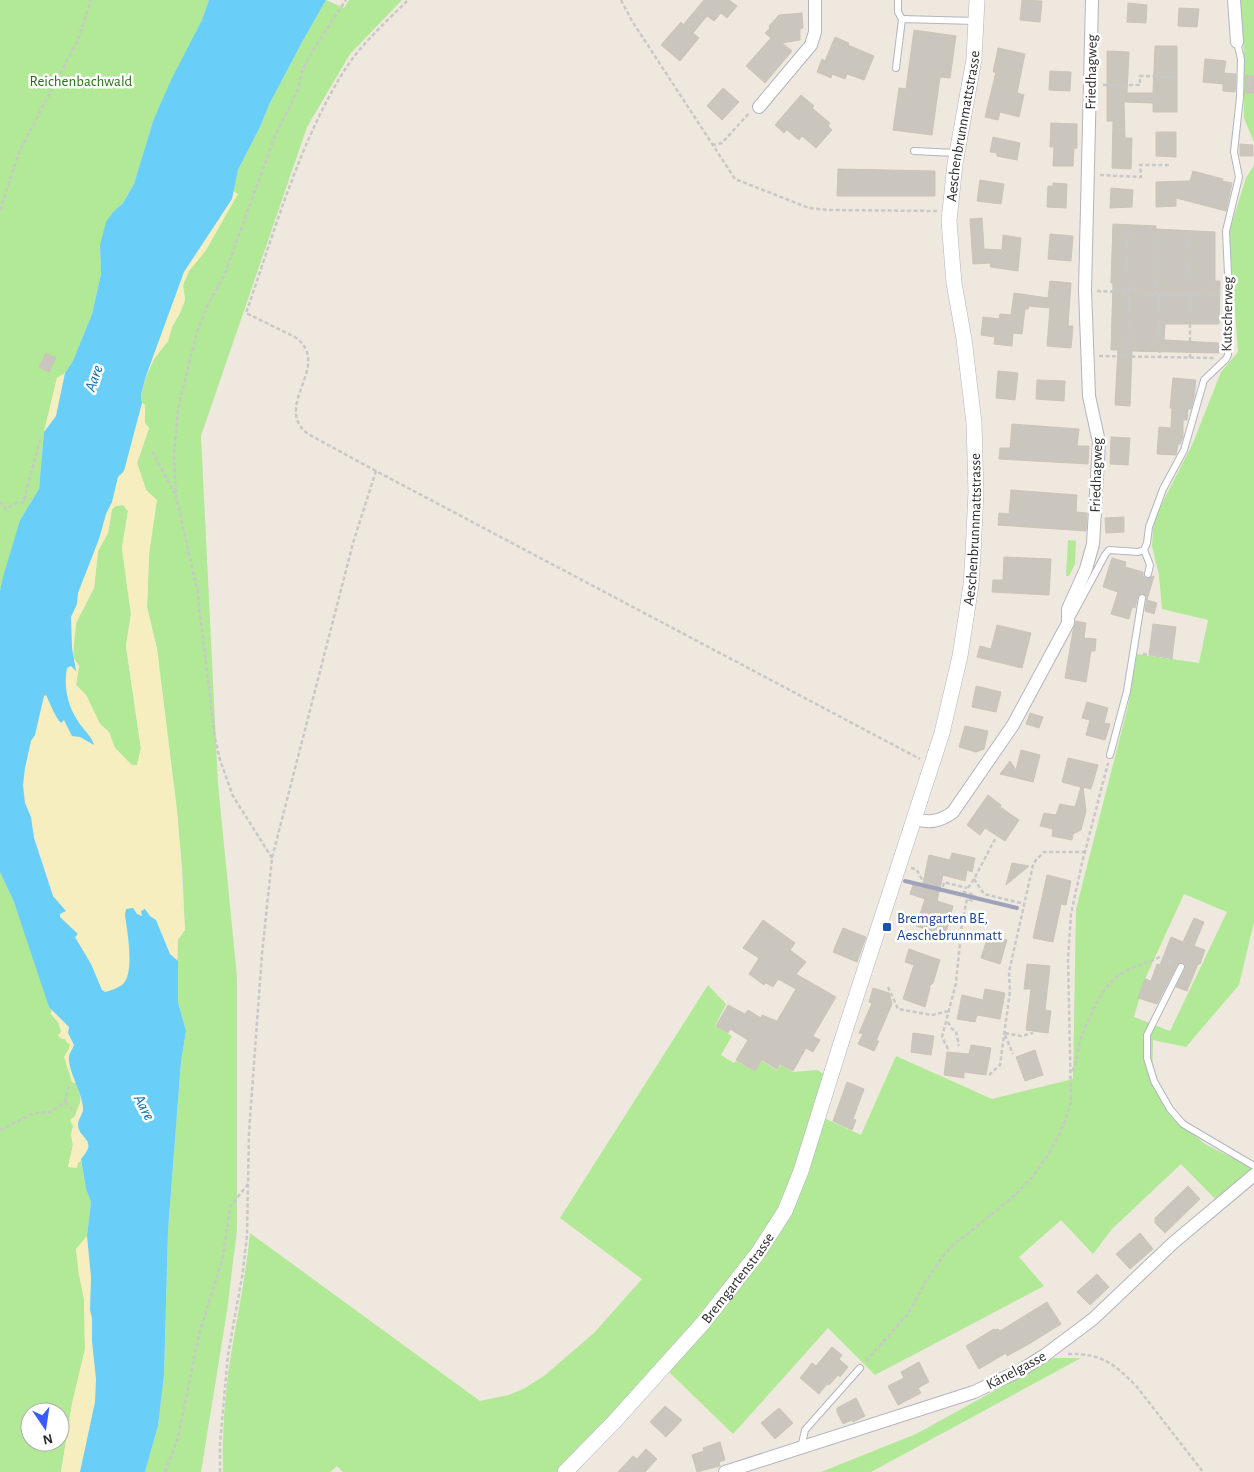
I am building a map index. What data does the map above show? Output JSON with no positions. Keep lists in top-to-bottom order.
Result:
{
  "streets": {
    "street": [
      "Friedhagweg",
      "Aeschenbrunnmattstrasse",
      "Kutscherweg",
      "Bremgartenstrasse",
      "Känelgasse"
    ]
  },
  "crossings": [
    ["Friedhagweg", "Aeschenbrunnmattstrasse"],
    ["Aeschenbrunnmattstrasse", "Bremgartenstrasse"]
  ],
  "water": ["Aare"],
  "parks": ["Reichenbachwald"],
  "places": {
    "transit": ["Bremgarten BE, Aeschebrunnmatt"]
  },
  "north": "bottom"
}
